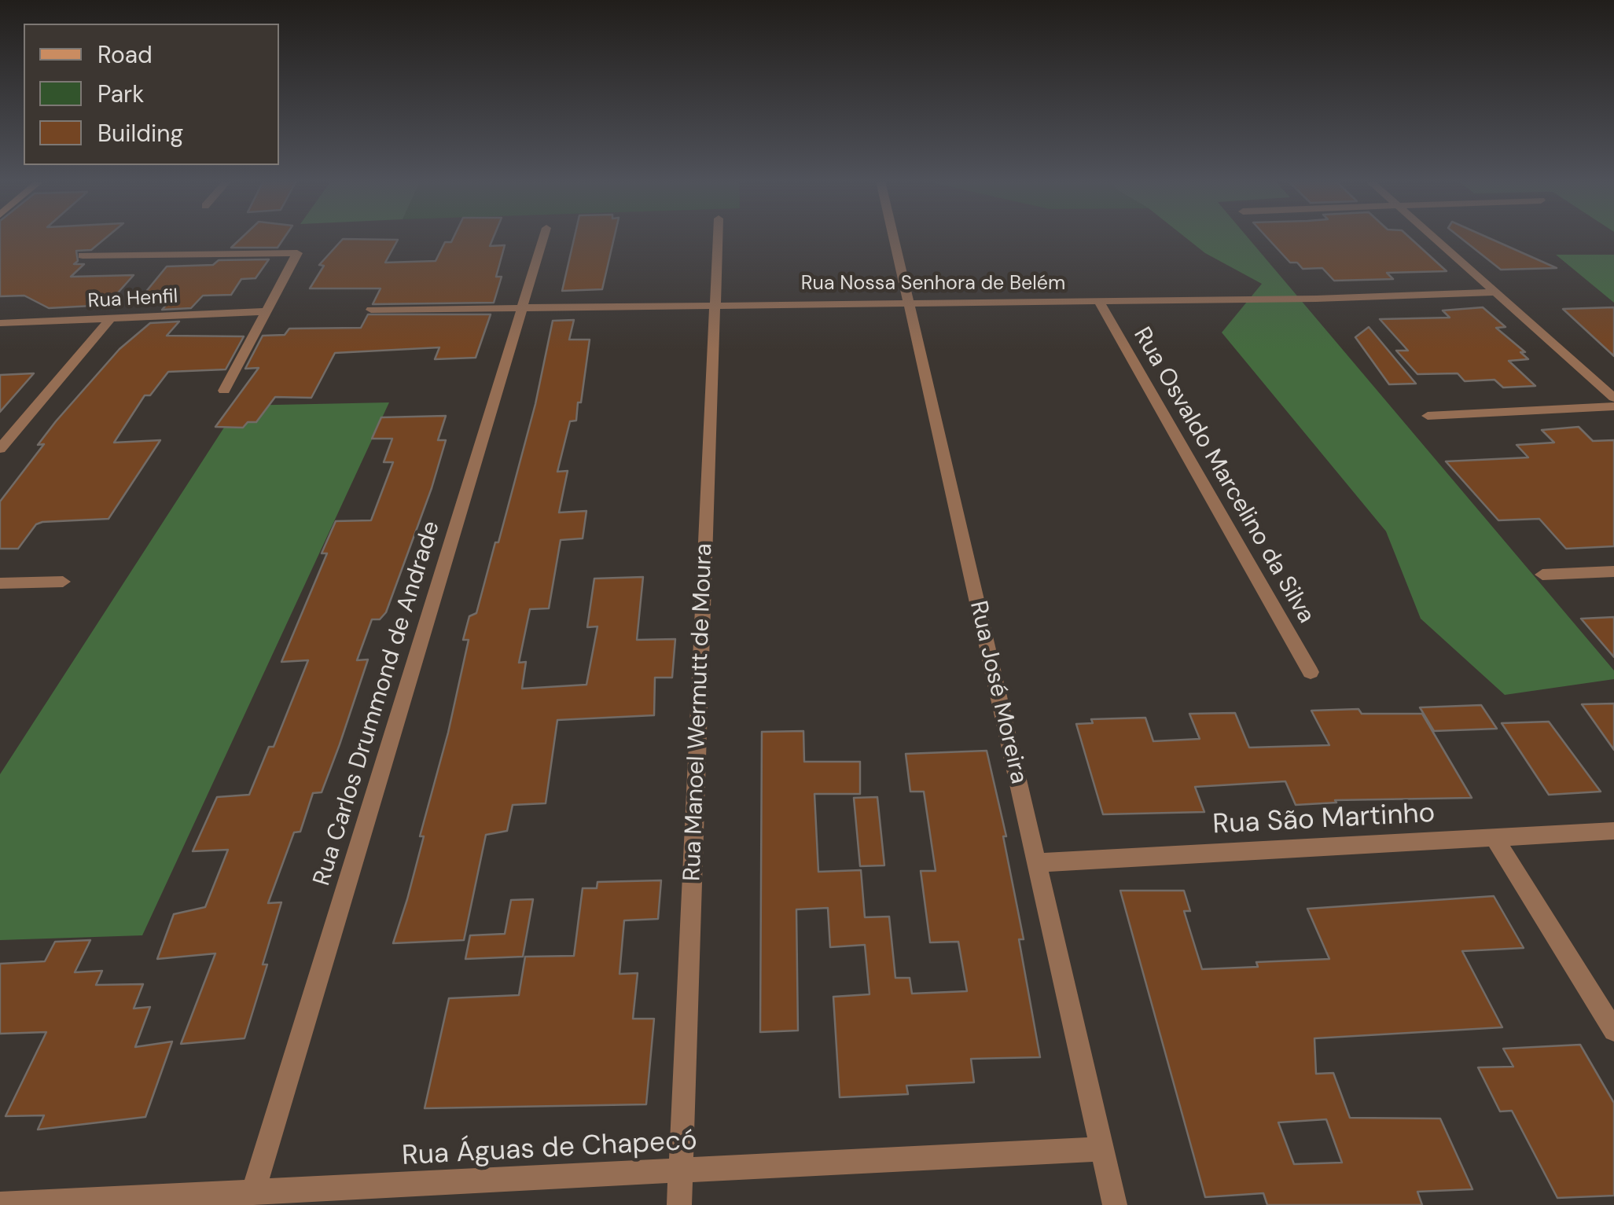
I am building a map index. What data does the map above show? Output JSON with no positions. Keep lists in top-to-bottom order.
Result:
{
  "streets": {
    "street": [
      "Rua Nossa Senhora de Belém",
      "Rua Henfil",
      "Rua Osvaldo Marcelino da Silva",
      "Rua José Moreira",
      "Rua Carlos Drummond de Andrade",
      "Rua Manoel Wermutt de Moura",
      "Rua São Martinho",
      "Rua Águas de Chapecó"
    ]
  },
  "crossings": [
    ["Rua Nossa Senhora de Belém", "Rua Osvaldo Marcelino da Silva"],
    ["Rua Nossa Senhora de Belém", "Rua José Moreira"],
    ["Rua Nossa Senhora de Belém", "Rua Carlos Drummond de Andrade"],
    ["Rua Nossa Senhora de Belém", "Rua Manoel Wermutt de Moura"],
    ["Rua José Moreira", "Rua São Martinho"],
    ["Rua José Moreira", "Rua Águas de Chapecó"],
    ["Rua Carlos Drummond de Andrade", "Rua Águas de Chapecó"],
    ["Rua Manoel Wermutt de Moura", "Rua Águas de Chapecó"]
  ],
  "legend": ["Road", "Park", "Building"]
}
